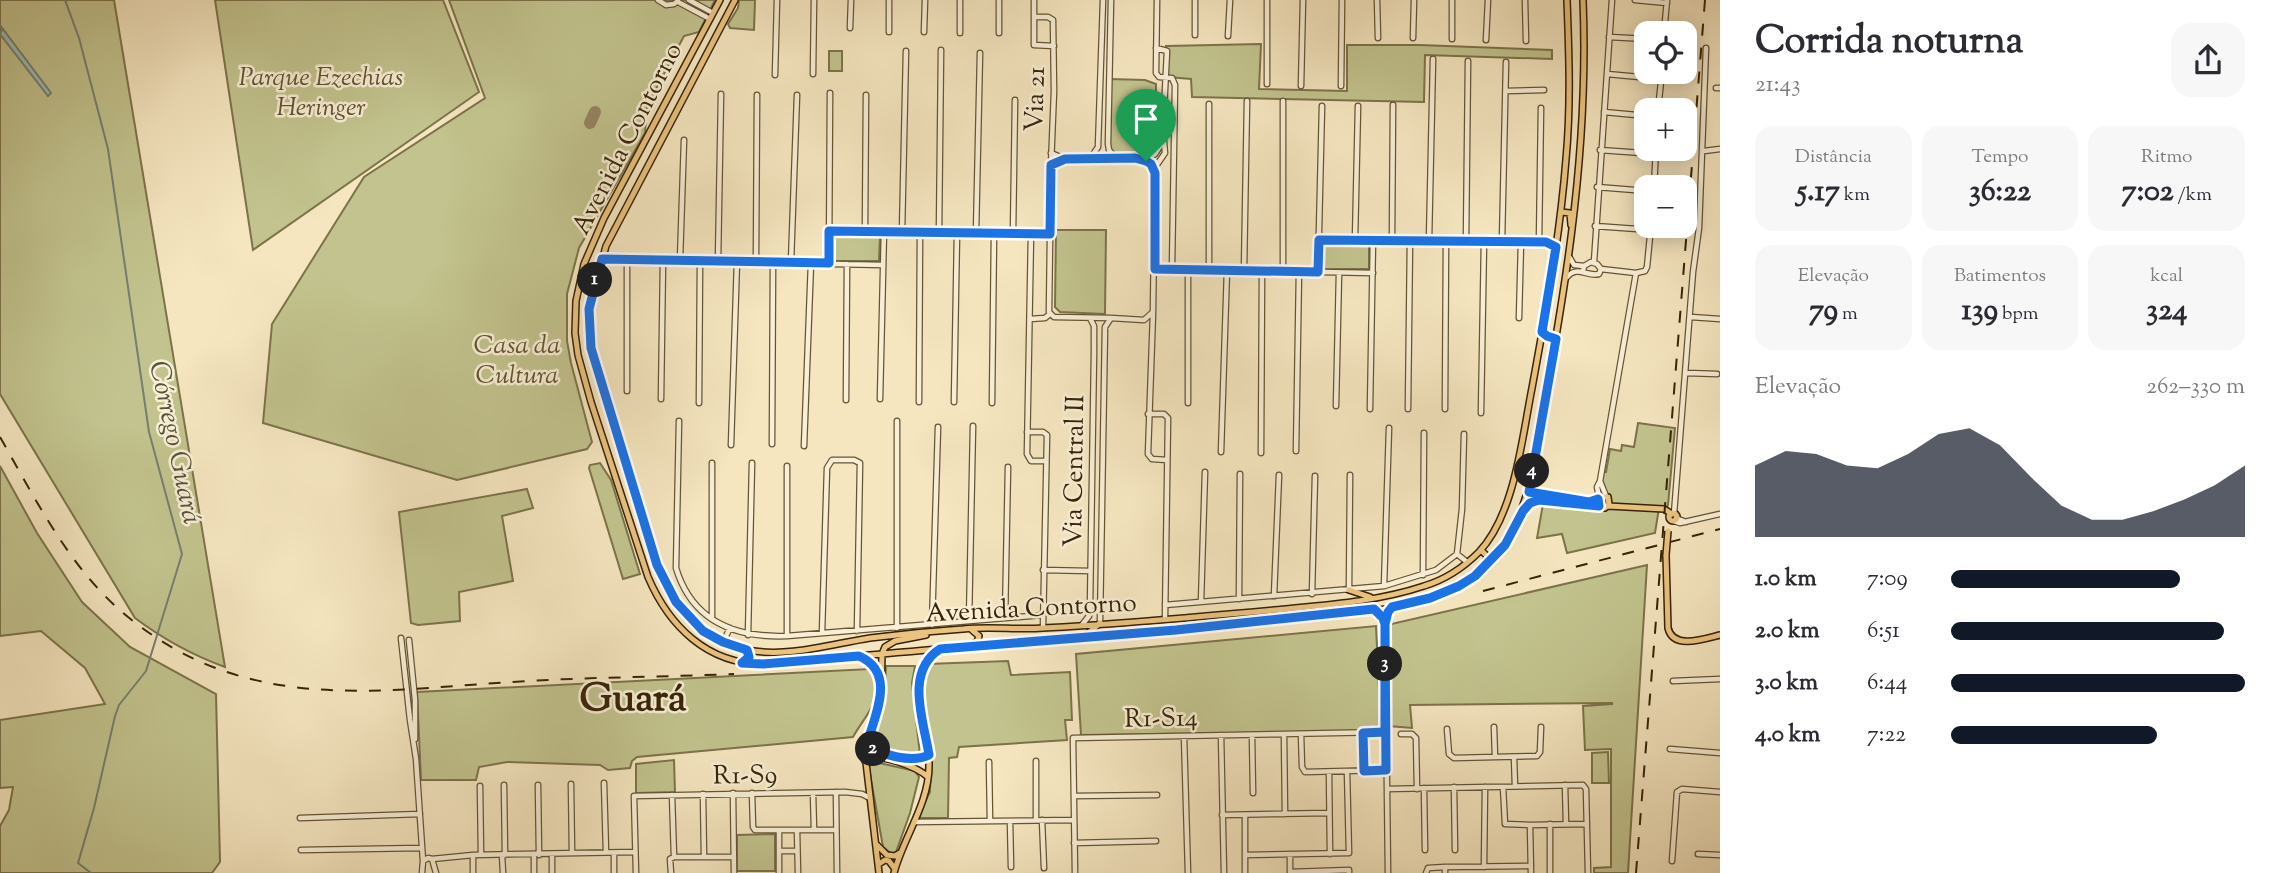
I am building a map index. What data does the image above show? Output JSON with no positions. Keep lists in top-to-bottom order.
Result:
{
  "streets": {
    "main road": ["Avenida Contorno"],
    "street": [
      "Via 21",
      "Via Central II",
      "R1-S14",
      "R1-S9"
    ]
  },
  "crossings": [
    ["Avenida Contorno", "Via Central II"]
  ],
  "districts": ["Guará"],
  "water": ["Córrego Guará"],
  "parks": ["Parque Ezechias Heringer", "Casa da Cultura"],
  "page": {
    "heading": ["Corrida noturna", "21:43"],
    "map_buttons": ["+", "−"],
    "stats": [
      ["Distância", "5.17 km"],
      ["Tempo", "36:22"],
      ["Ritmo", "7:02 /km"],
      ["Elevação", "79 m"],
      ["Batimentos", "139 bpm"],
      ["kcal", "324"]
    ],
    "pins": [
      "1",
      "4",
      "3",
      "2"
    ],
    "chart": ["Elevação", "262–330 m"],
    "list": [
      {
        "name": "1.0 km",
        "note": "7:09"
      },
      {
        "name": "2.0 km",
        "note": "6:51"
      },
      {
        "name": "3.0 km",
        "note": "6:44"
      },
      {
        "name": "4.0 km",
        "note": "7:22"
      }
    ]
  }
}
